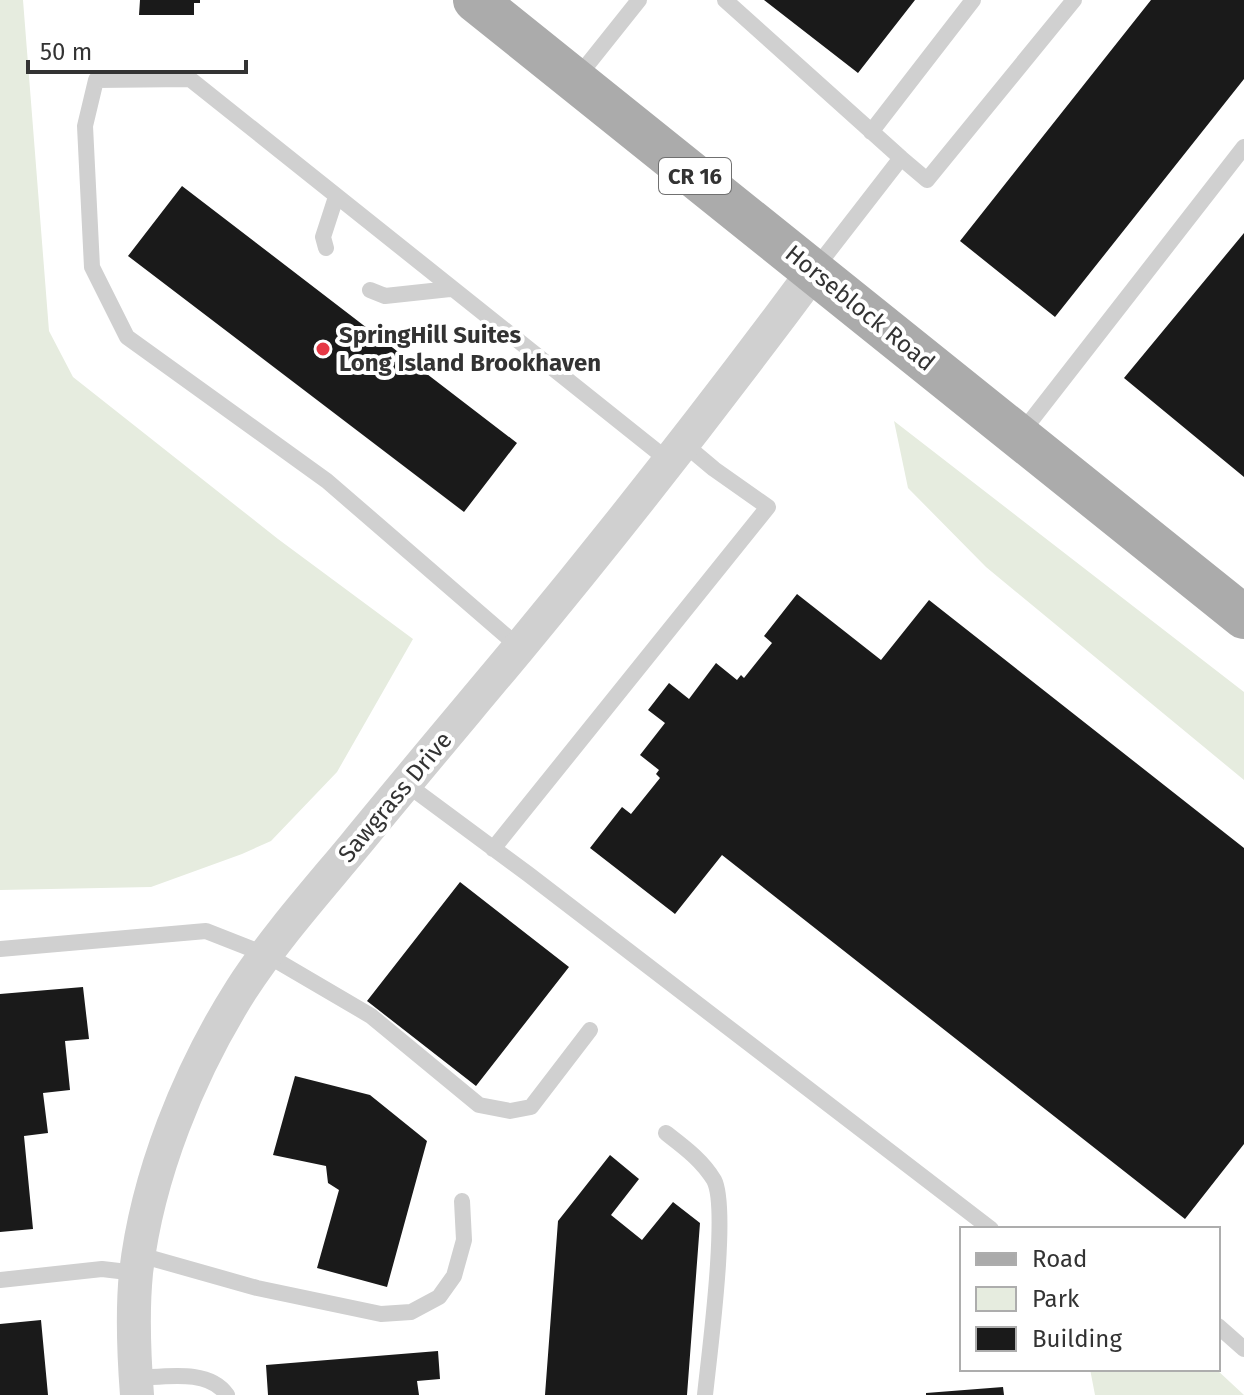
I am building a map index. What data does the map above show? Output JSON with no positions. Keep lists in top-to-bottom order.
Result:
{
  "streets": {
    "main road": ["CR 16", "Horseblock Road"],
    "street": ["Sawgrass Drive"]
  },
  "crossings": [
    ["Horseblock Road", "Sawgrass Drive"]
  ],
  "places": ["SpringHill Suites Long Island Brookhaven"],
  "legend": ["Road", "Park", "Building"],
  "scale_bar": "50 m"
}
